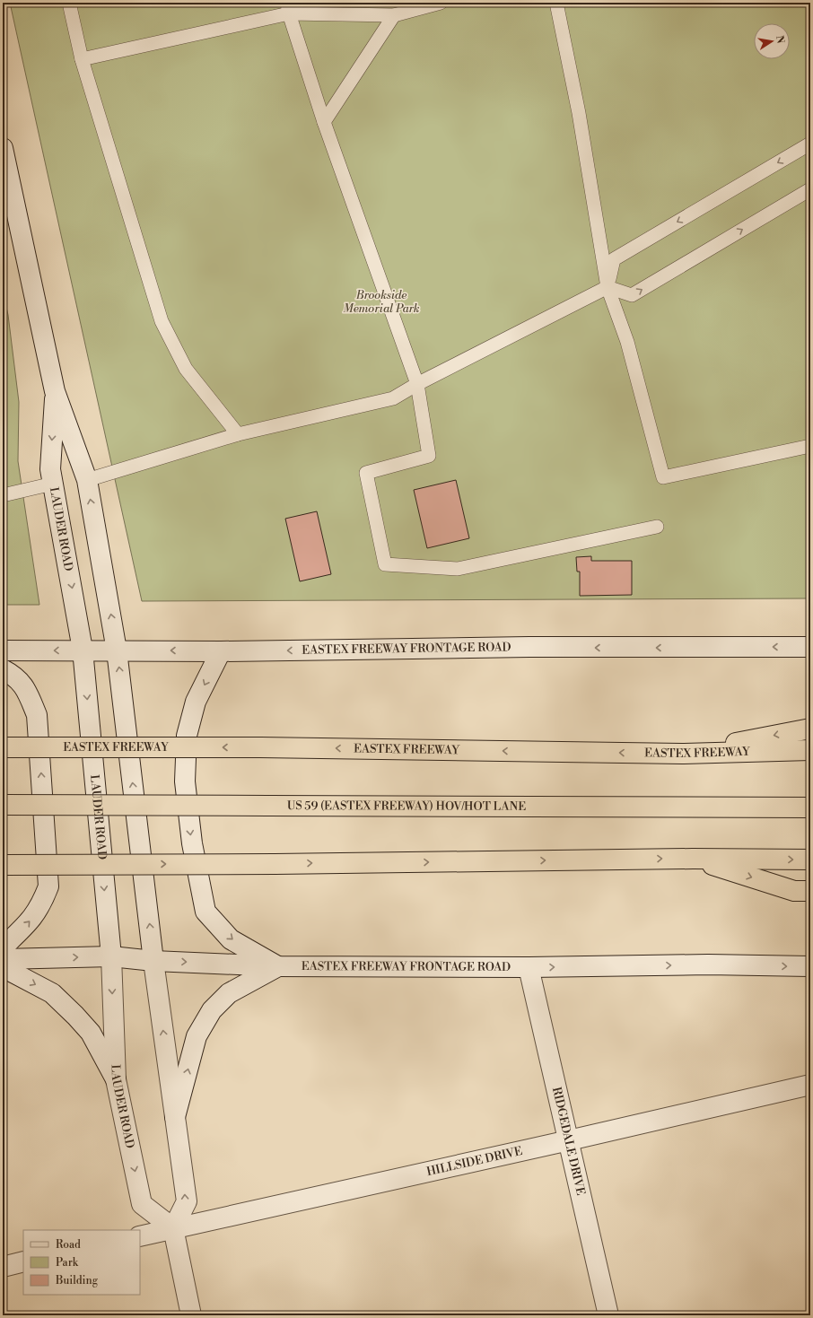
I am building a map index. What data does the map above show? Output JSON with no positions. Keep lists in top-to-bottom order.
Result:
{
  "streets": {
    "highway": ["EASTEX FREEWAY", "US 59 (EASTEX FREEWAY) HOV/HOT LANE"],
    "main road": [
      "LAUDER ROAD",
      "EASTEX FREEWAY FRONTAGE ROAD",
      "RIDGEDALE DRIVE",
      "HILLSIDE DRIVE"
    ]
  },
  "crossings": [
    ["LAUDER ROAD", "EASTEX FREEWAY FRONTAGE ROAD"],
    ["LAUDER ROAD", "HILLSIDE DRIVE"],
    ["EASTEX FREEWAY FRONTAGE ROAD", "RIDGEDALE DRIVE"],
    ["RIDGEDALE DRIVE", "HILLSIDE DRIVE"]
  ],
  "parks": ["Brookside Memorial Park"],
  "legend": ["Road", "Park", "Building"],
  "north": "right"
}
